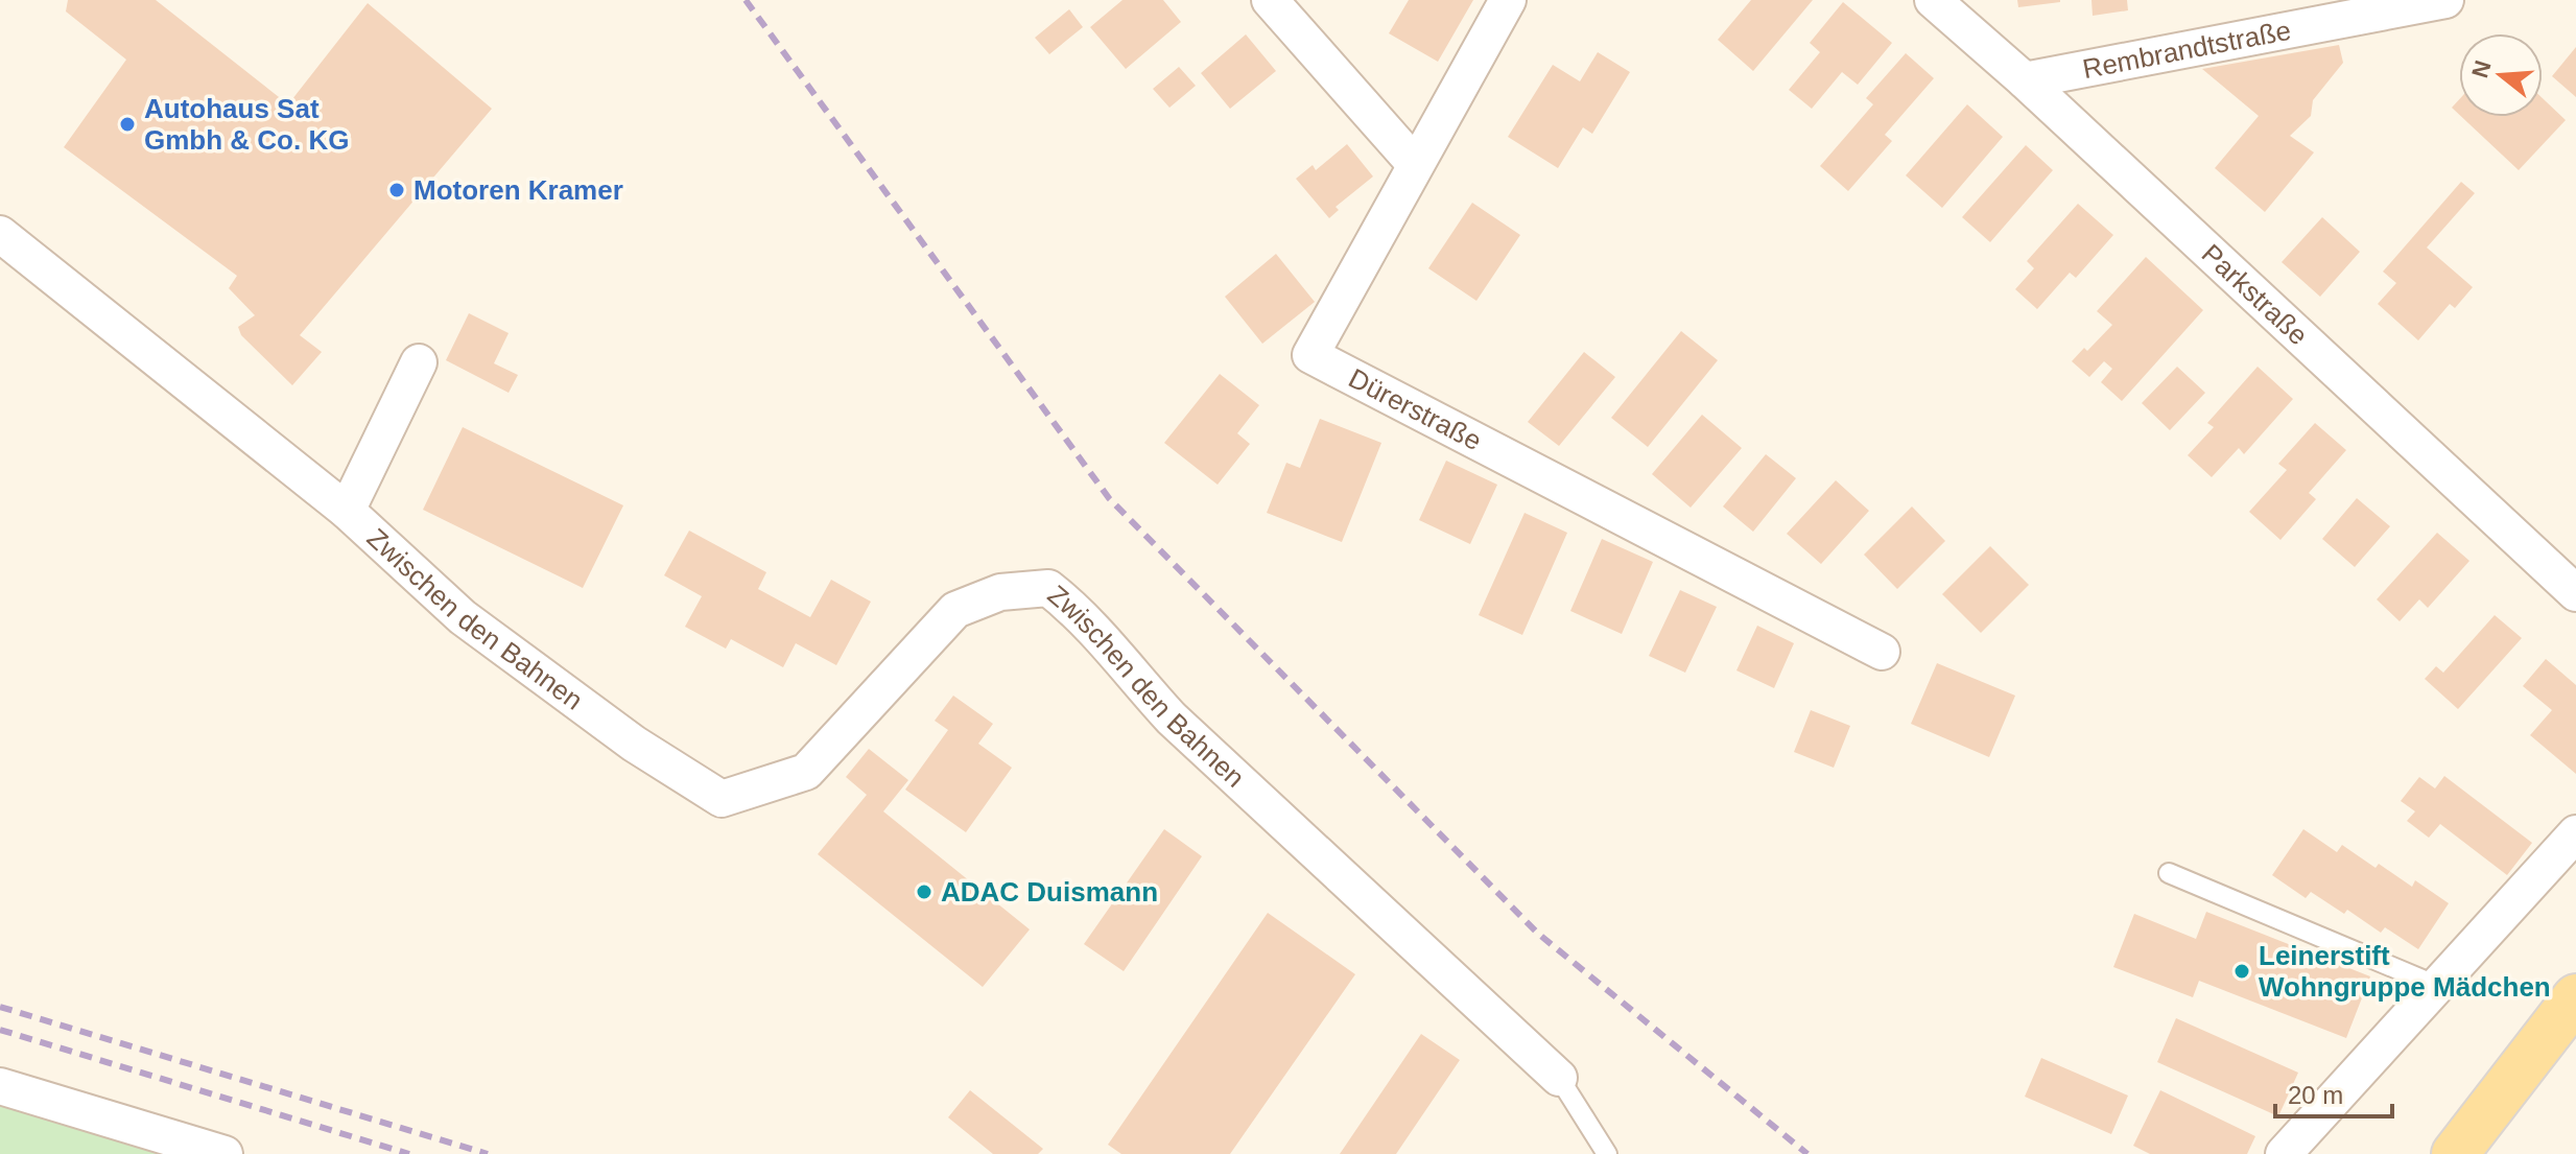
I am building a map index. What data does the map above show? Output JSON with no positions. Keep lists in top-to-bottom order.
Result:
{
  "streets": {
    "street": [
      "Rembrandtstraße",
      "Parkstraße",
      "Dürerstraße",
      "Zwischen den Bahnen"
    ]
  },
  "crossings": [
    ["Rembrandtstraße", "Parkstraße"]
  ],
  "places": [
    "Autohaus Sat Gmbh & Co. KG",
    "Motoren Kramer",
    "ADAC Duismann",
    "Leinerstift Wohngruppe Mädchen"
  ],
  "scale_bar": "20 m",
  "north": "left"
}
